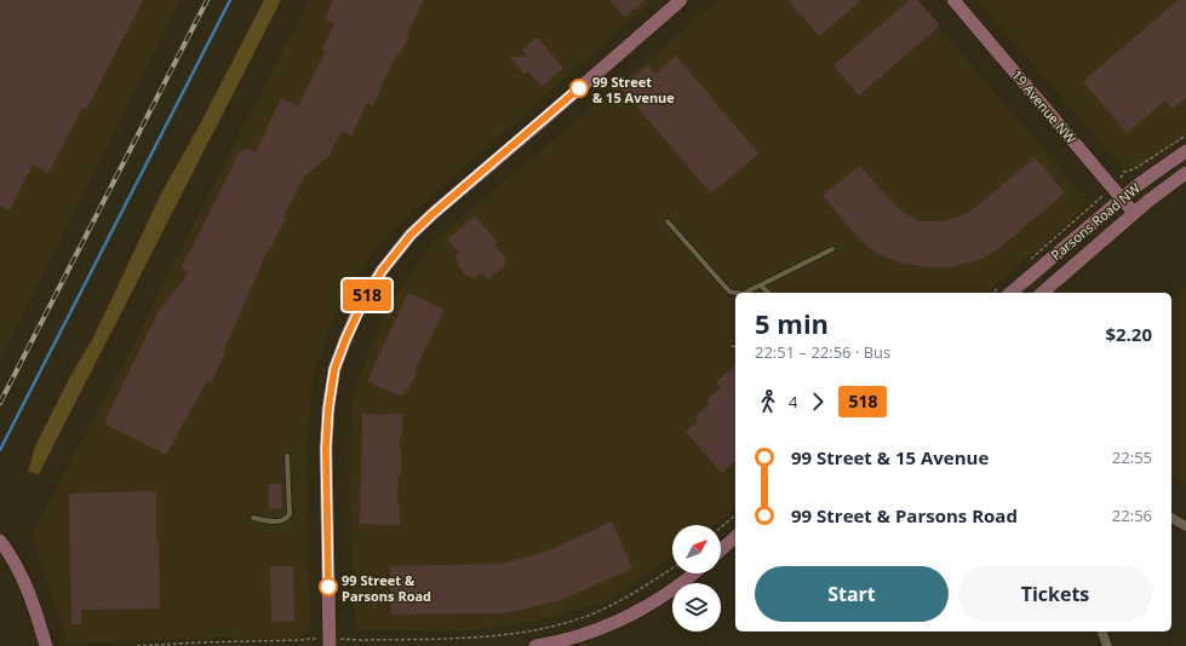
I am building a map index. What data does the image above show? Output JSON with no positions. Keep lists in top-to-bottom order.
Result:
{
  "streets": {
    "street": ["19 Avenue NW", "Parsons Road NW"]
  },
  "crossings": [
    ["19 Avenue NW", "Parsons Road NW"]
  ],
  "places": ["99 Street & 15 Avenue", "99 Street & Parsons Road"],
  "lines": ["bus line 518"],
  "north": "top right",
  "page": {
    "on_map": "518",
    "heading": ["5 min", "22:51 – 22:56 · Bus", "$2.20"],
    "legs": ["4", "518"],
    "list": [
      {
        "name": "99 Street & 15 Avenue",
        "value": "22:55"
      },
      {
        "name": "99 Street & Parsons Road",
        "value": "22:56"
      }
    ],
    "buttons": ["Start", "Tickets"]
  }
}
